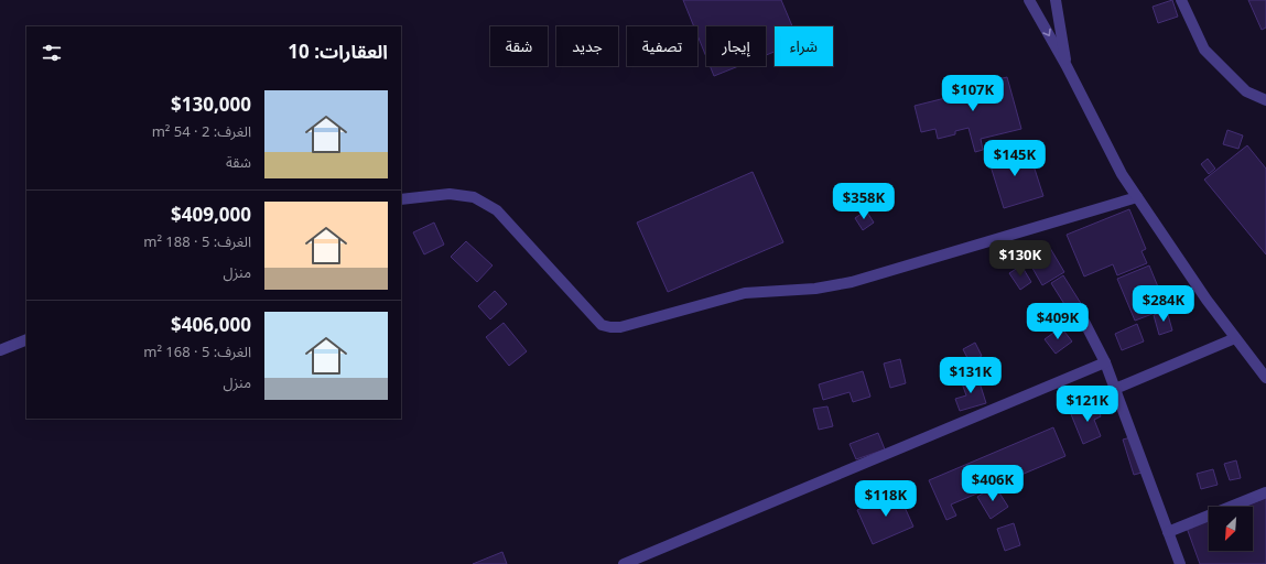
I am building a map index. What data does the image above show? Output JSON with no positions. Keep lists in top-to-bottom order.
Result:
{
  "north": "bottom left",
  "page": {
    "chip": [
      "شراء",
      "إيجار",
      "تصفية",
      "جديد",
      "شقة"
    ],
    "heading": "العقارات: 10",
    "price": [
      "$107K",
      "$145K",
      "$358K",
      "$130K",
      "$284K",
      "$409K",
      "$131K",
      "$121K",
      "$406K",
      "$118K"
    ],
    "list": [
      {
        "name": "$130,000",
        "note": "الغرف: 2 · 54 m² · شقة"
      },
      {
        "name": "$409,000",
        "note": "الغرف: 5 · 188 m² · منزل"
      },
      {
        "name": "$406,000",
        "note": "الغرف: 5 · 168 m² · منزل"
      }
    ]
  }
}
